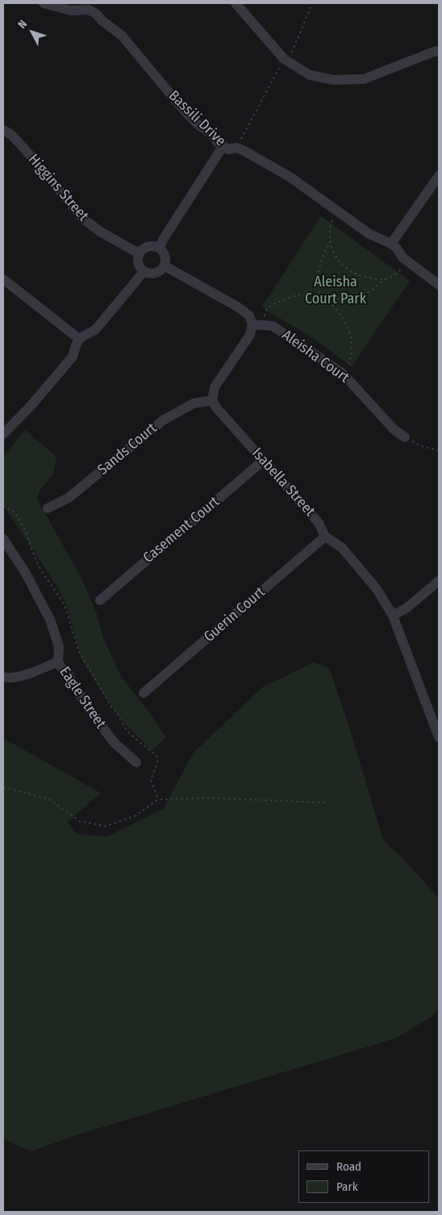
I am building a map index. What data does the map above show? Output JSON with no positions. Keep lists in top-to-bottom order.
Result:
{
  "streets": {
    "street": [
      "Bassili Drive",
      "Higgins Street",
      "Aleisha Court",
      "Sands Court",
      "Isabella Street",
      "Casement Court",
      "Guerin Court",
      "Eagle Street"
    ]
  },
  "crossings": [
    ["Sands Court", "Isabella Street"],
    ["Isabella Street", "Casement Court"],
    ["Isabella Street", "Guerin Court"]
  ],
  "parks": ["Aleisha Court Park"],
  "legend": ["Road", "Park"],
  "north": "top left"
}
